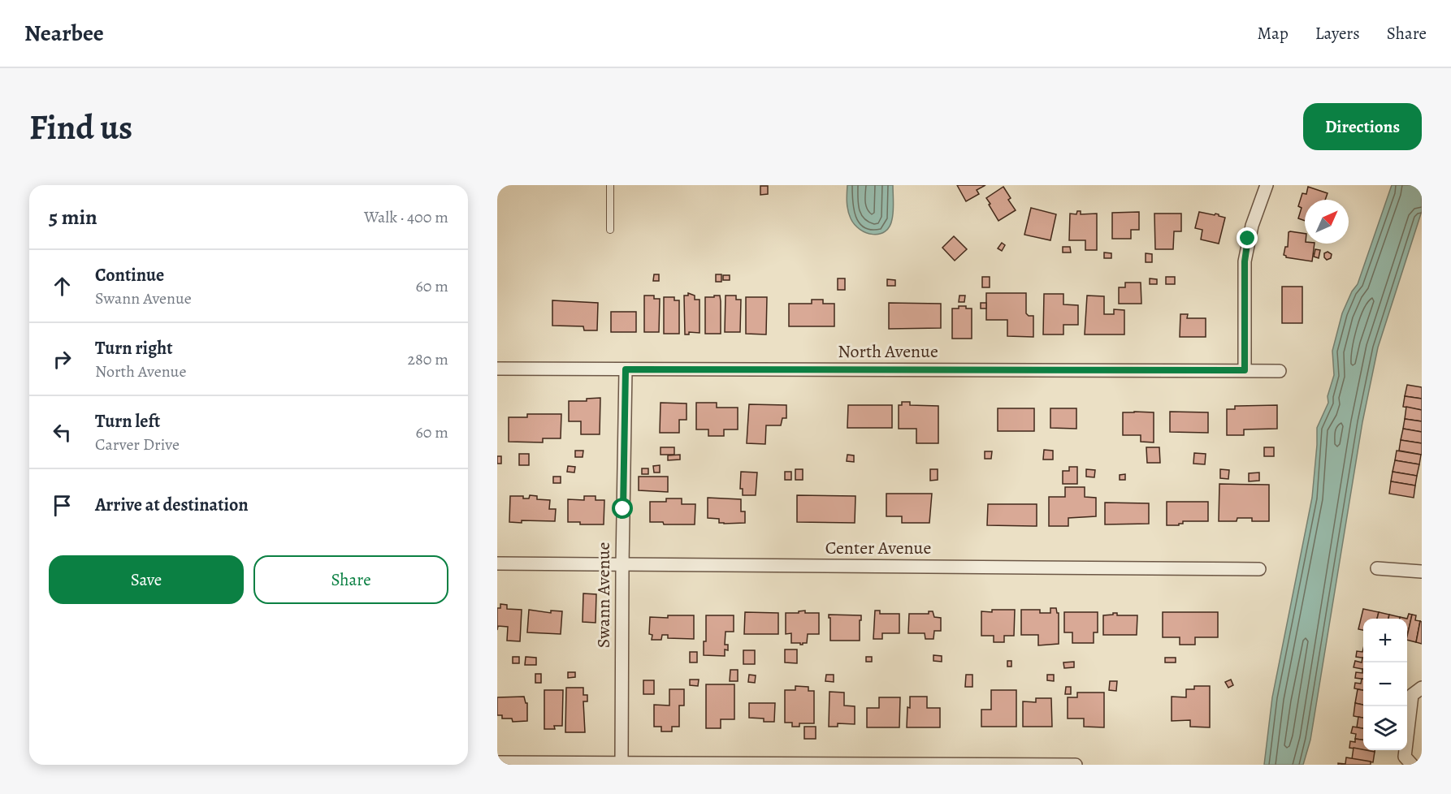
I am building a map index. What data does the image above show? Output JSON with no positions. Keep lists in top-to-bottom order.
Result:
{
  "streets": {
    "street": ["North Avenue", "Center Avenue", "Swann Avenue"]
  },
  "crossings": [
    ["North Avenue", "Swann Avenue"],
    ["Center Avenue", "Swann Avenue"]
  ],
  "north": "top right",
  "page": {
    "header": "Nearbee",
    "nav": ["Map", "Layers", "Share"],
    "buttons": [
      "Directions",
      ["Save", "Share"]
    ],
    "title": "Find us",
    "heading": ["5 min", "Walk · 400 m"],
    "list": [
      ["Continue", "Swann Avenue", "60 m"],
      ["Turn right", "North Avenue", "280 m"],
      ["Turn left", "Carver Drive", "60 m"],
      "Arrive at destination"
    ],
    "map_buttons": ["+", "−"]
  }
}
